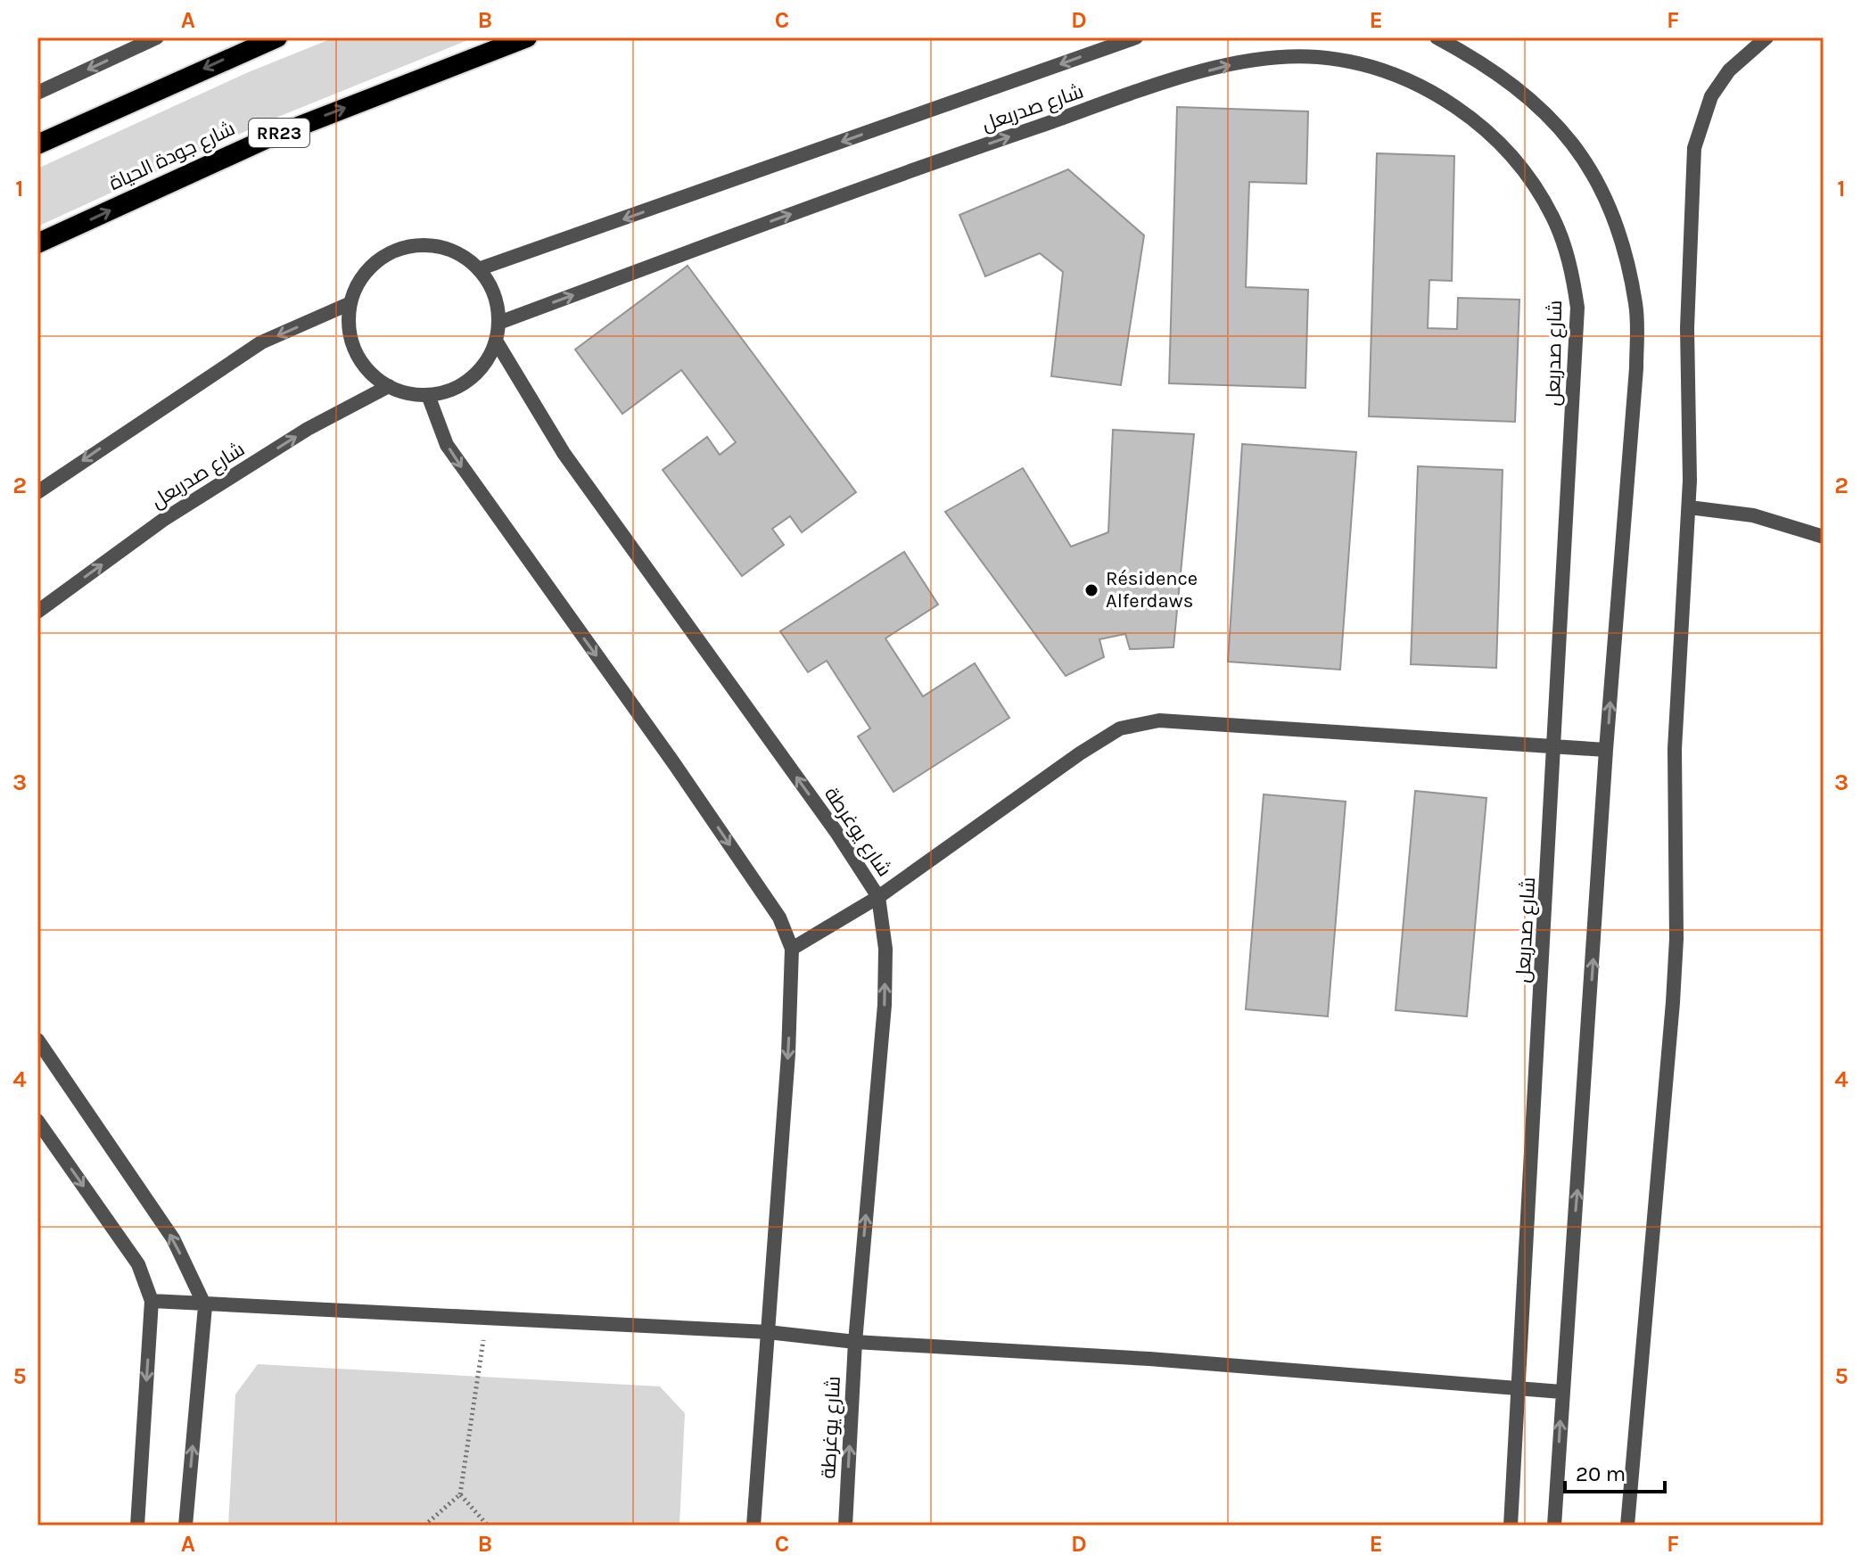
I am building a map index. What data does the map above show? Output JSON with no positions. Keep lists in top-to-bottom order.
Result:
{
  "streets": {
    "highway": ["RR23", "شارع جودة الحياة"],
    "street": ["شارع صدربعل", "شارع يوغرطة"]
  },
  "crossings": [
    ["شارع صدربعل", "شارع يوغرطة"]
  ],
  "places": ["Résidence Alferdaws"],
  "scale_bar": "20 m",
  "grid": {
    "columns": [
      "A",
      "B",
      "C",
      "D",
      "E",
      "F"
    ],
    "rows": [
      "1",
      "2",
      "3",
      "4",
      "5"
    ]
  }
}
